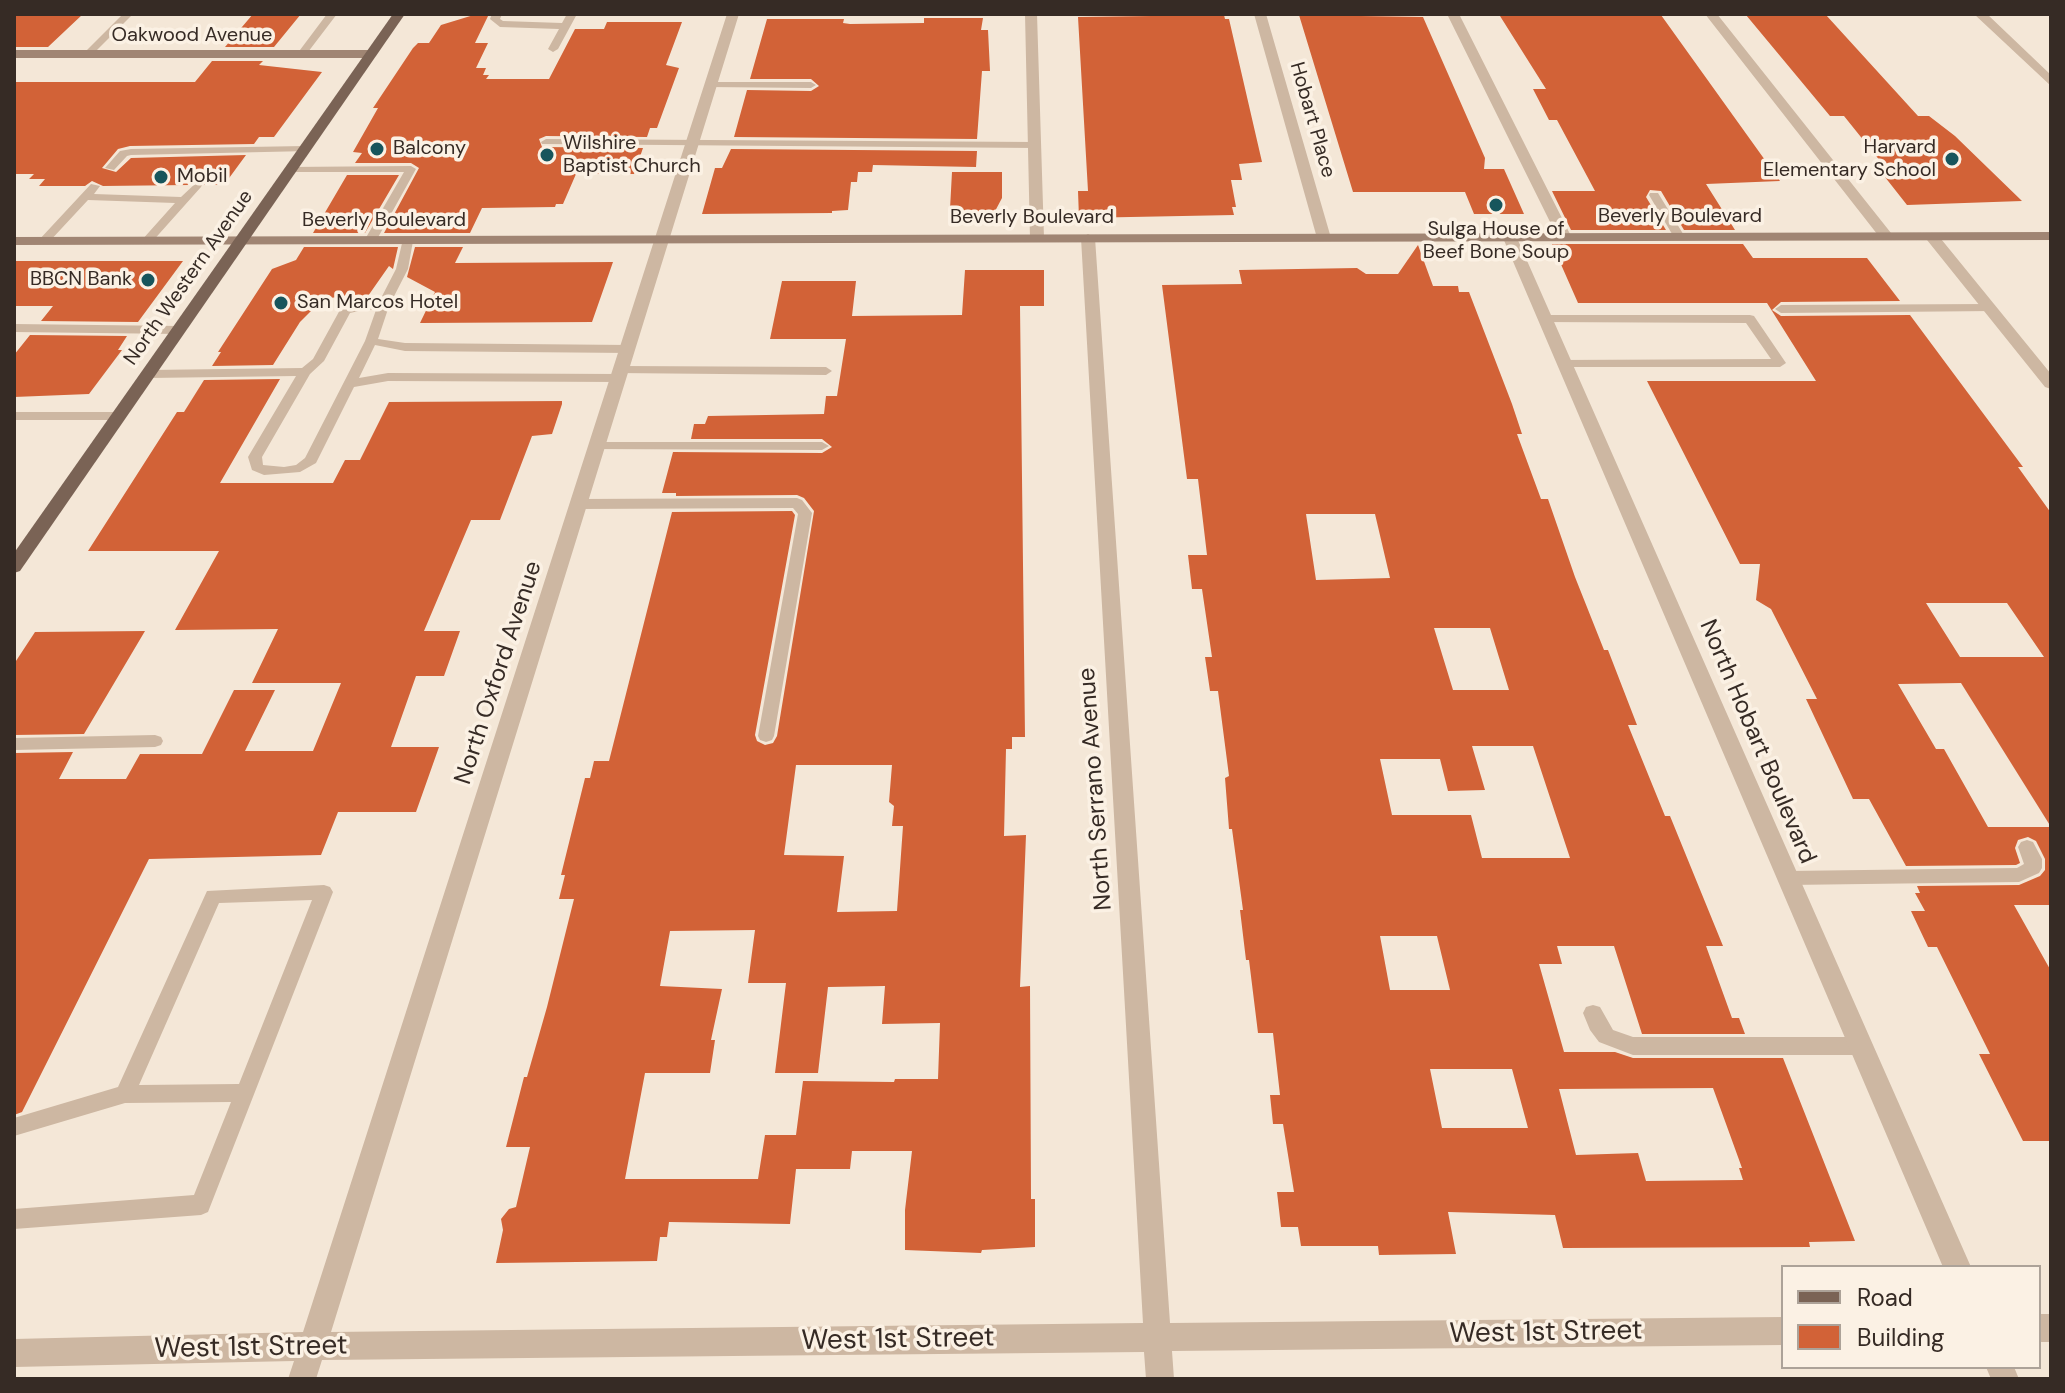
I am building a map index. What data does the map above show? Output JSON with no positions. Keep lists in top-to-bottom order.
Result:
{
  "streets": {
    "main road": ["Oakwood Avenue", "Beverly Boulevard", "North Western Avenue"],
    "street": [
      "Hobart Place",
      "North Oxford Avenue",
      "North Hobart Boulevard",
      "North Serrano Avenue",
      "West 1st Street"
    ]
  },
  "crossings": [
    ["Oakwood Avenue", "North Western Avenue"],
    ["Hobart Place", "Beverly Boulevard"],
    ["Beverly Boulevard", "North Western Avenue"],
    ["Beverly Boulevard", "North Oxford Avenue"],
    ["Beverly Boulevard", "North Hobart Boulevard"],
    ["Beverly Boulevard", "North Serrano Avenue"],
    ["North Oxford Avenue", "West 1st Street"],
    ["North Serrano Avenue", "West 1st Street"]
  ],
  "places": [
    "Balcony",
    "Wilshire Baptist Church",
    "Harvard Elementary School",
    "Mobil",
    "Sulga House of Beef Bone Soup",
    "BBCN Bank",
    "San Marcos Hotel"
  ],
  "legend": ["Road", "Building"]
}
